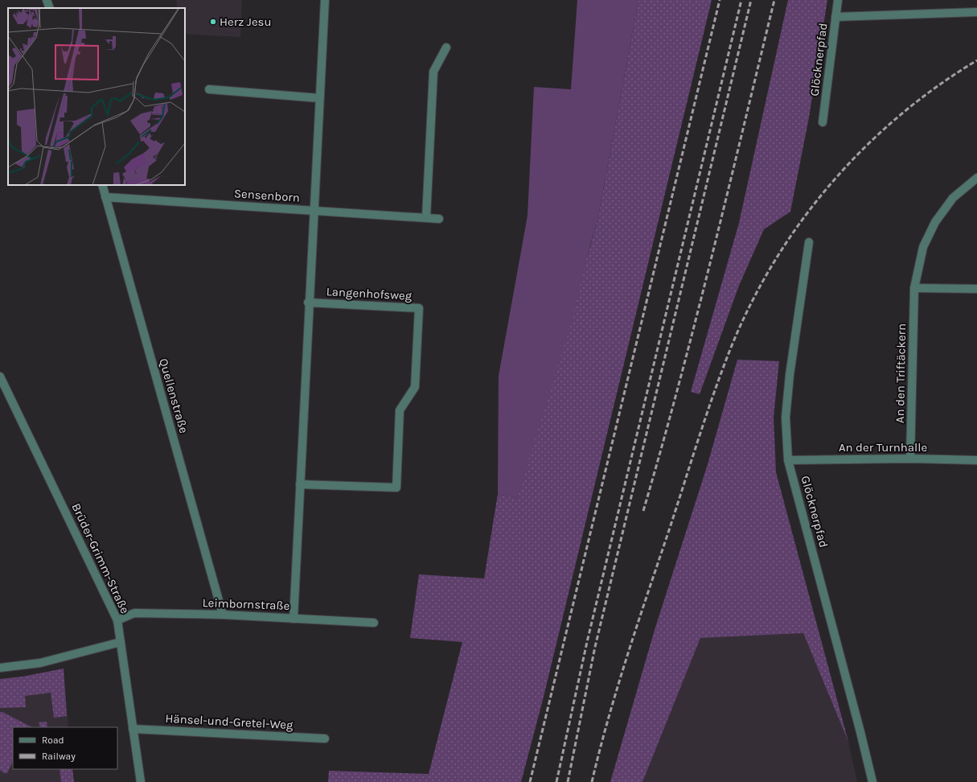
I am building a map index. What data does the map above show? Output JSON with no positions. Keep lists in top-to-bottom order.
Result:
{
  "streets": {
    "street": [
      "Glöcknerpfad",
      "Sensenborn",
      "Langenhofsweg",
      "An den Triftäckern",
      "Quellenstraße",
      "An der Turnhalle",
      "Brüder-Grimm-Straße",
      "Leimbornstraße",
      "Hänsel-und-Gretel-Weg"
    ]
  },
  "crossings": [
    ["Glöcknerpfad", "An der Turnhalle"],
    ["Sensenborn", "Langenhofsweg"],
    ["Sensenborn", "Quellenstraße"],
    ["Langenhofsweg", "Leimbornstraße"],
    ["An den Triftäckern", "An der Turnhalle"],
    ["Quellenstraße", "Leimbornstraße"],
    ["Brüder-Grimm-Straße", "Leimbornstraße"],
    ["Brüder-Grimm-Straße", "Hänsel-und-Gretel-Weg"]
  ],
  "places": ["Herz Jesu"],
  "legend": ["Road", "Railway"]
}
